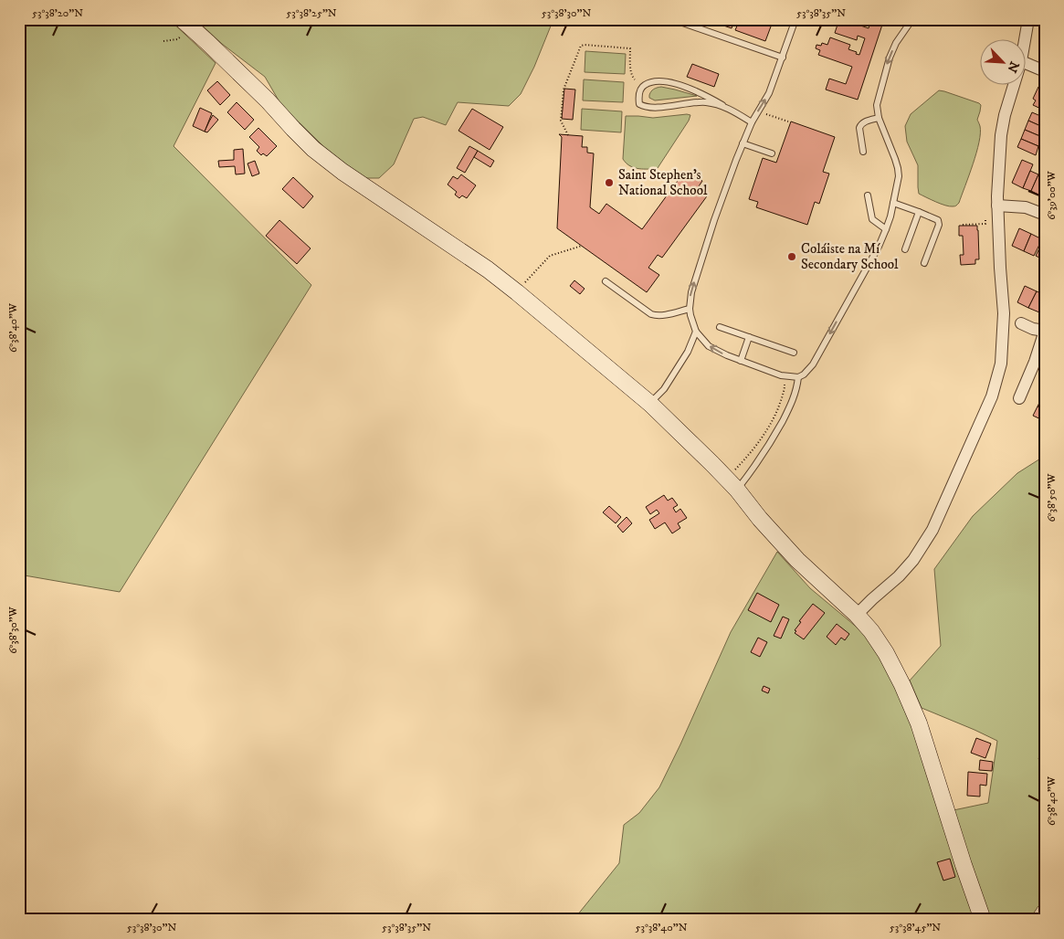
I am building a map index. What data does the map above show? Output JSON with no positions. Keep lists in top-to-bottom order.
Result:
{
  "places": ["Saint Stephen's National School", "Coláiste na Mí Secondary School"],
  "north": "bottom right",
  "coordinates": [
    "53°38'20\"N",
    "53°38'25\"N",
    "53°38'30\"N",
    "53°38'35\"N",
    "6°39'00\"W",
    "6°38'40\"W",
    "6°38'50\"W",
    "6°38'30\"W",
    "53°38'40\"N",
    "53°38'45\"N"
  ]
}
